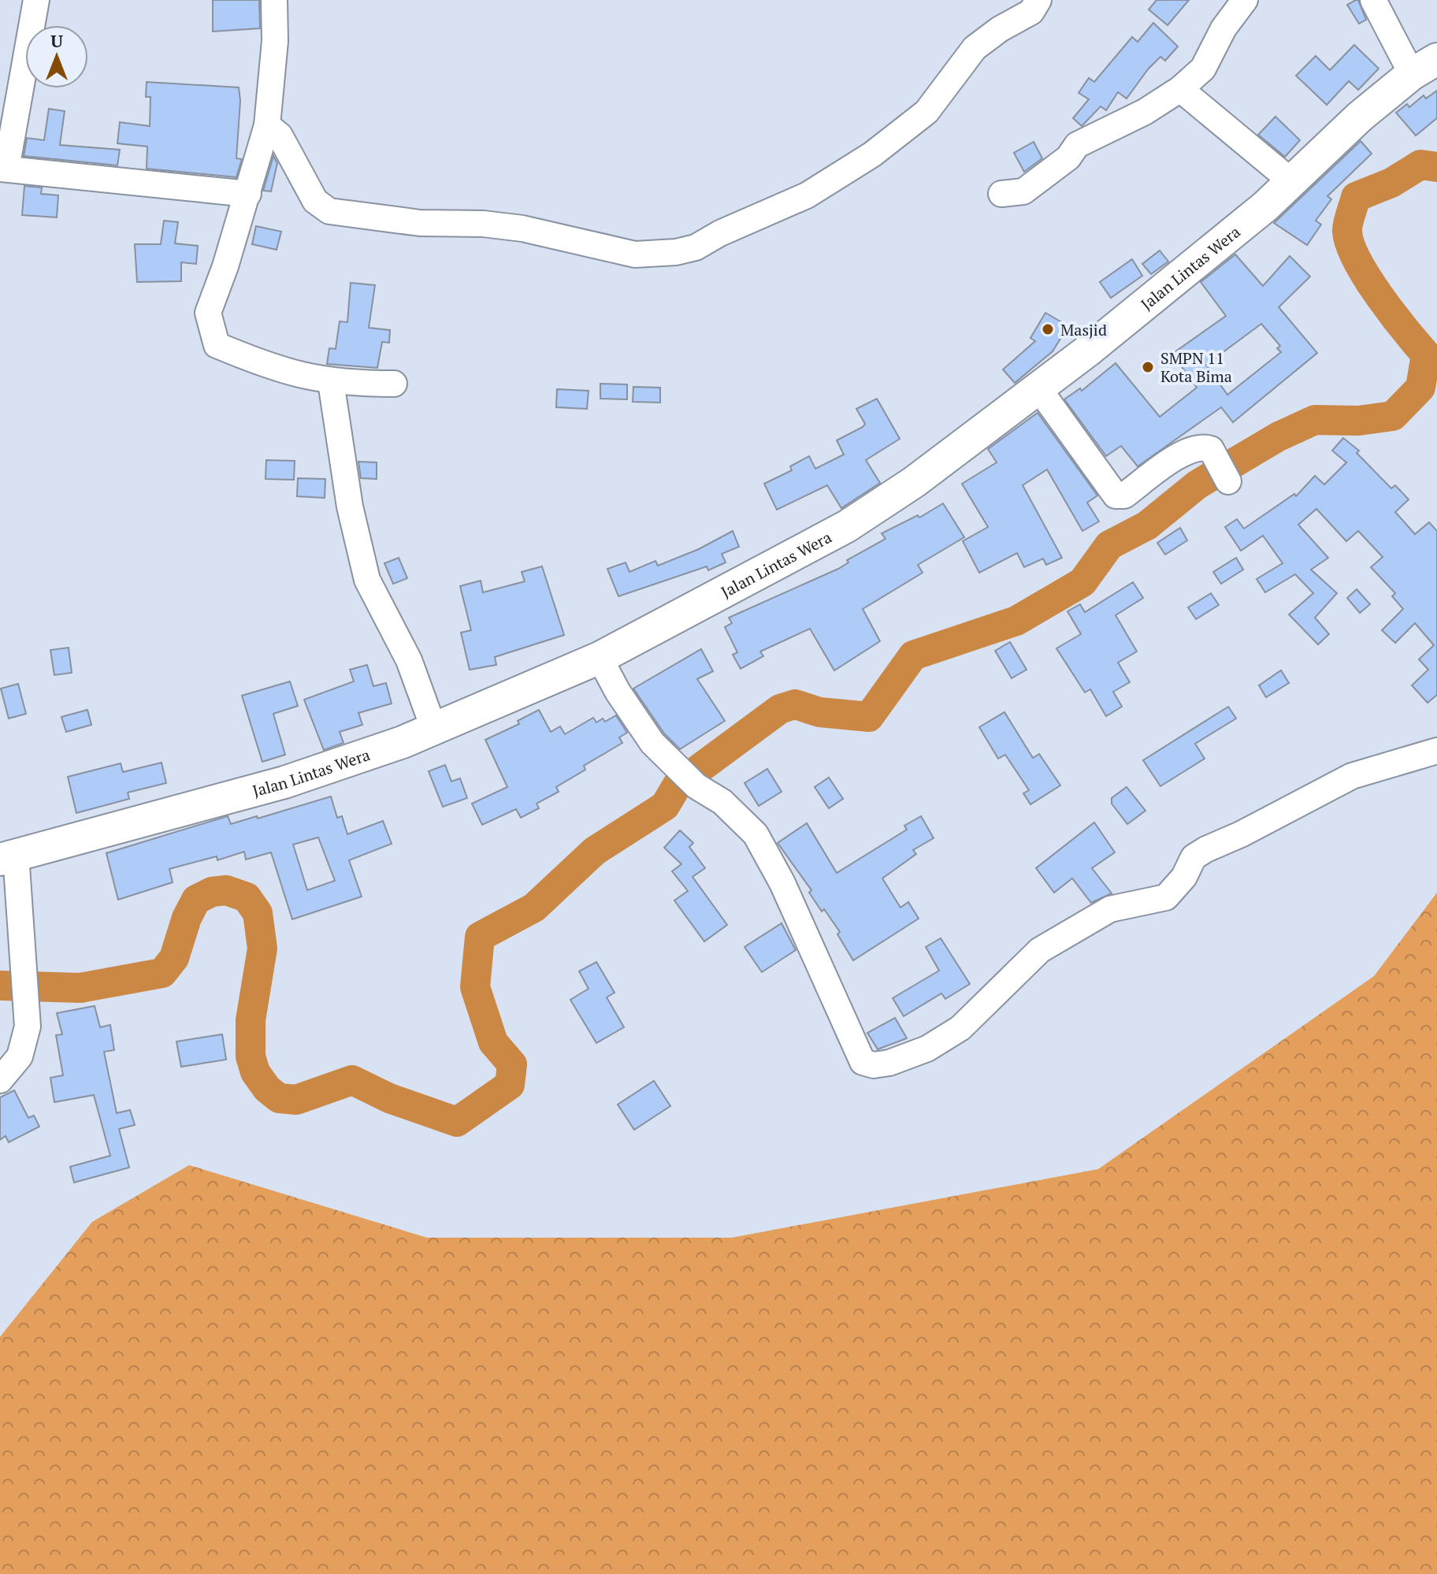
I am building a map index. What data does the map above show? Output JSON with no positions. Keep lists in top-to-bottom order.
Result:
{
  "streets": {
    "main road": ["Jalan Lintas Wera"]
  },
  "places": ["Masjid", "SMPN 11 Kota Bima"],
  "north": "top"
}
